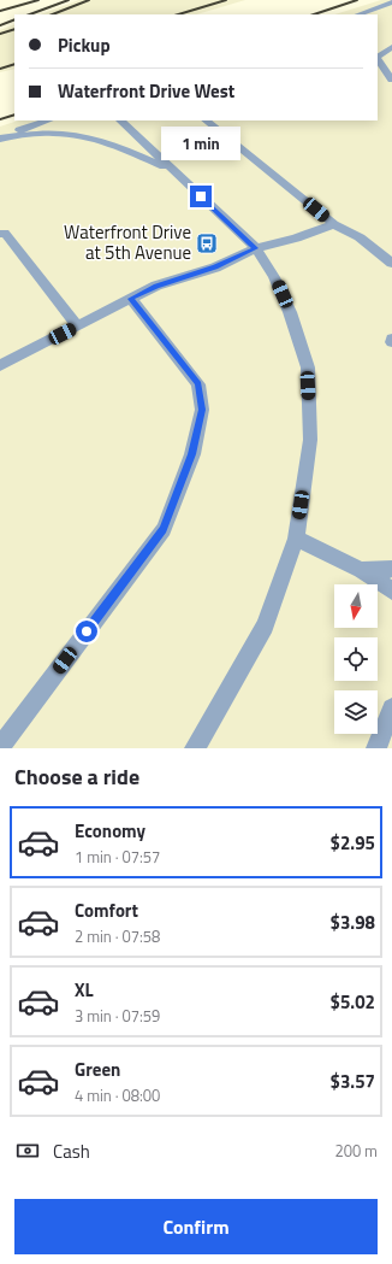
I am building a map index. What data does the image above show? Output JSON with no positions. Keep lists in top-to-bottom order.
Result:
{
  "places": {
    "bus stop": ["Waterfront Drive at 5th Avenue"]
  },
  "north": "bottom",
  "page": {
    "banner": ["Pickup", "Waterfront Drive West"],
    "bubble": "1 min",
    "heading": "Choose a ride",
    "list": [
      {
        "name": "Economy",
        "note": "1 min · 07:57",
        "value": "$2.95"
      },
      {
        "name": "Comfort",
        "note": "2 min · 07:58",
        "value": "$3.98"
      },
      {
        "name": "XL",
        "note": "3 min · 07:59",
        "value": "$5.02"
      },
      {
        "name": "Green",
        "note": "4 min · 08:00",
        "value": "$3.57"
      }
    ],
    "pay": ["Cash", "200 m"],
    "buttons": "Confirm"
  }
}
